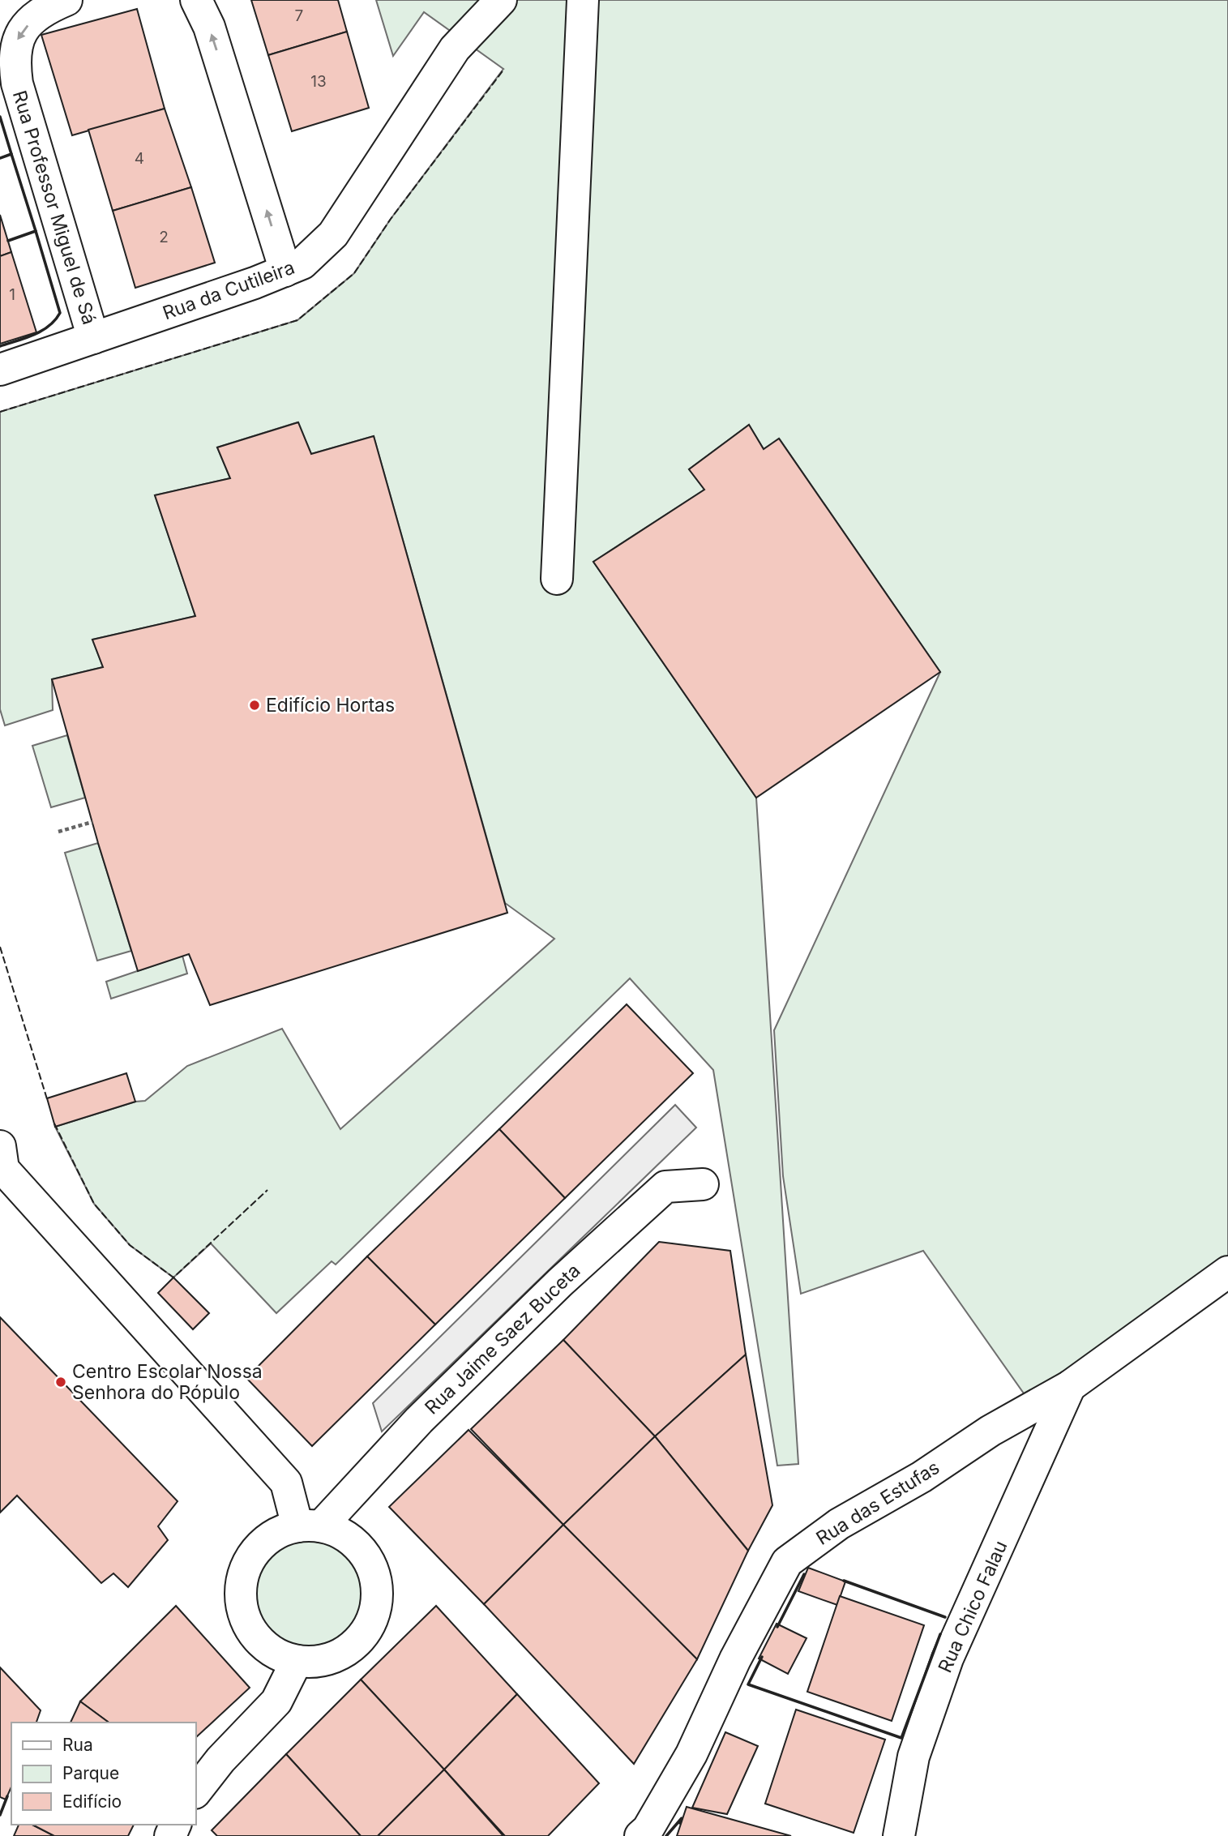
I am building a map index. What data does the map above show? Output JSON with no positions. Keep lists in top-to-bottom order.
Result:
{
  "streets": {
    "street": [
      "Rua Professor Miguel de Sá",
      "Rua da Cutileira",
      "Rua Jaime Saez Buceta",
      "Rua das Estufas",
      "Rua Chico Falau"
    ]
  },
  "crossings": [
    ["Rua Professor Miguel de Sá", "Rua da Cutileira"],
    ["Rua das Estufas", "Rua Chico Falau"]
  ],
  "one_way": ["Rua Professor Miguel de Sá"],
  "places": ["Edifício Hortas", "Centro Escolar Nossa Senhora do Pópulo"],
  "house_numbers": [
    "7",
    "13",
    "4",
    "2",
    "1"
  ],
  "legend": ["Rua", "Parque", "Edifício"]
}
